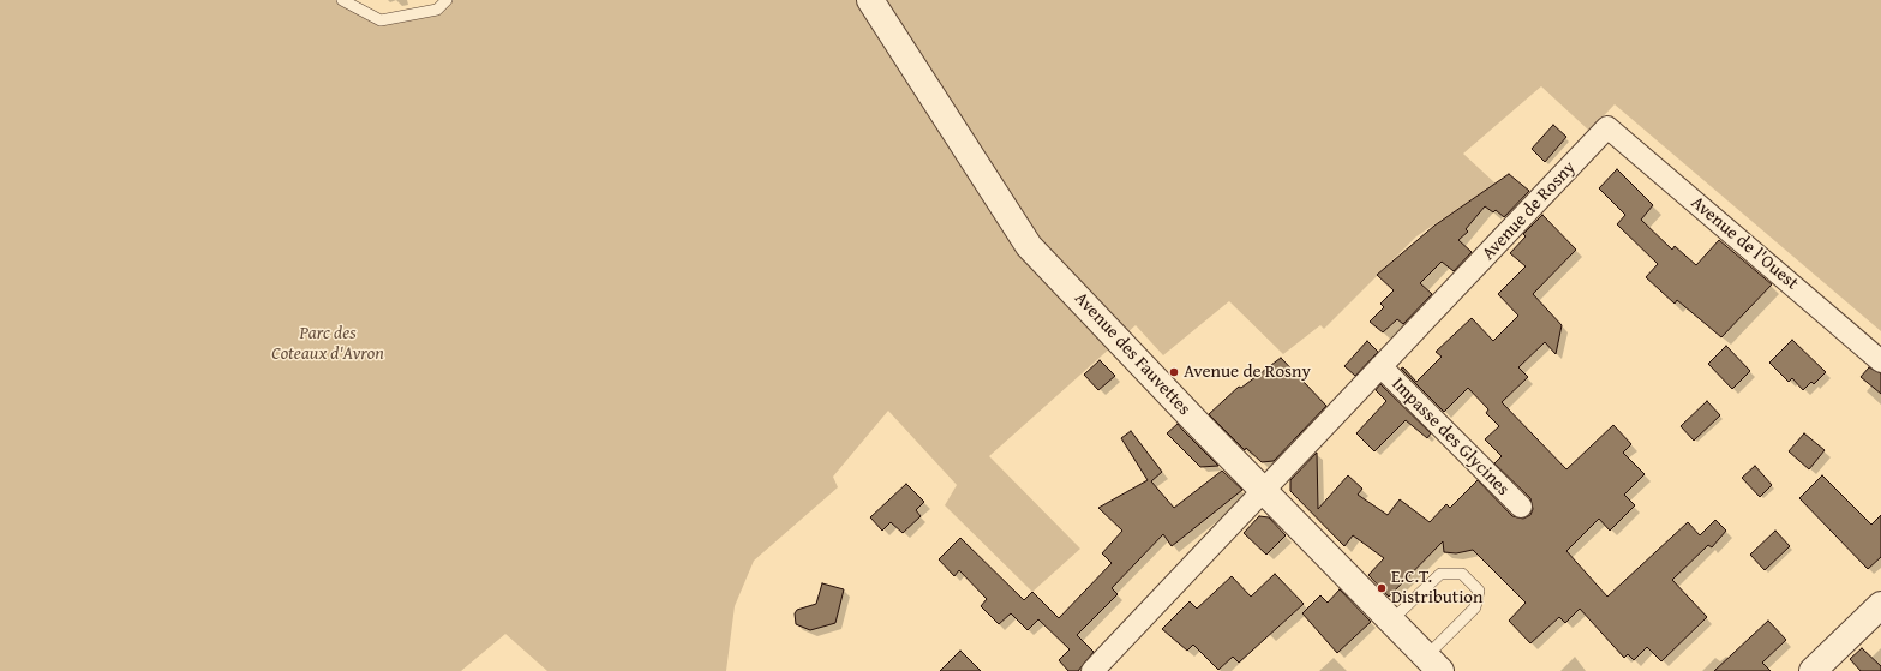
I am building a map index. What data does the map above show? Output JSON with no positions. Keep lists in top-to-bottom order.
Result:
{
  "streets": {
    "street": [
      "Avenue de Rosny",
      "Avenue de l'Ouest",
      "Avenue des Fauvettes",
      "Impasse des Glycines"
    ]
  },
  "crossings": [
    ["Avenue de Rosny", "Avenue de l'Ouest"],
    ["Avenue de Rosny", "Avenue des Fauvettes"],
    ["Avenue de Rosny", "Impasse des Glycines"]
  ],
  "parks": ["Parc des Coteaux d'Avron"],
  "places": ["Avenue de Rosny", "E.C.T. Distribution"]
}
